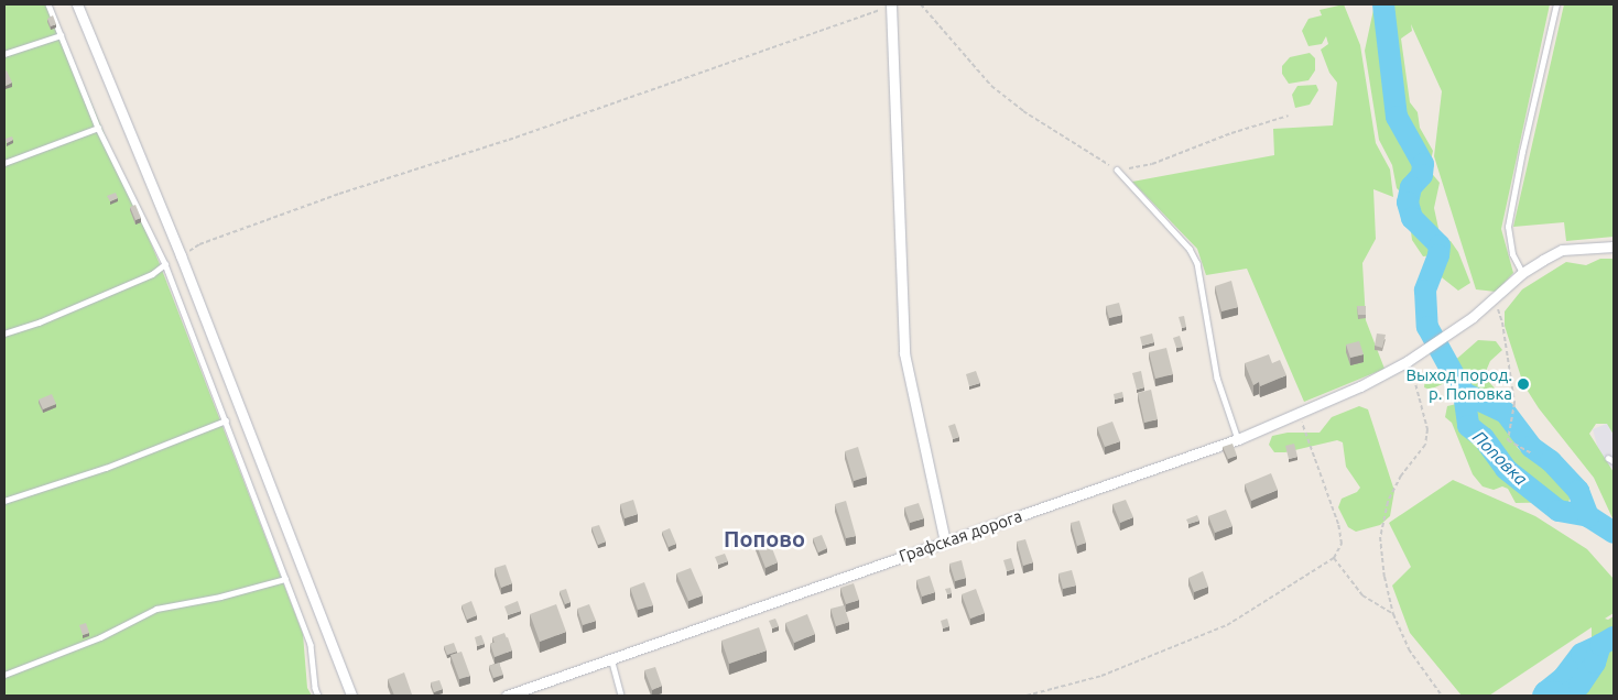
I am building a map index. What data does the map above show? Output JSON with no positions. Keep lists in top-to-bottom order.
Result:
{
  "streets": {
    "street": ["Графская дорога"]
  },
  "districts": ["Попово"],
  "water": ["Поповка"],
  "places": ["Выход пород. р. Поповка"]
}
